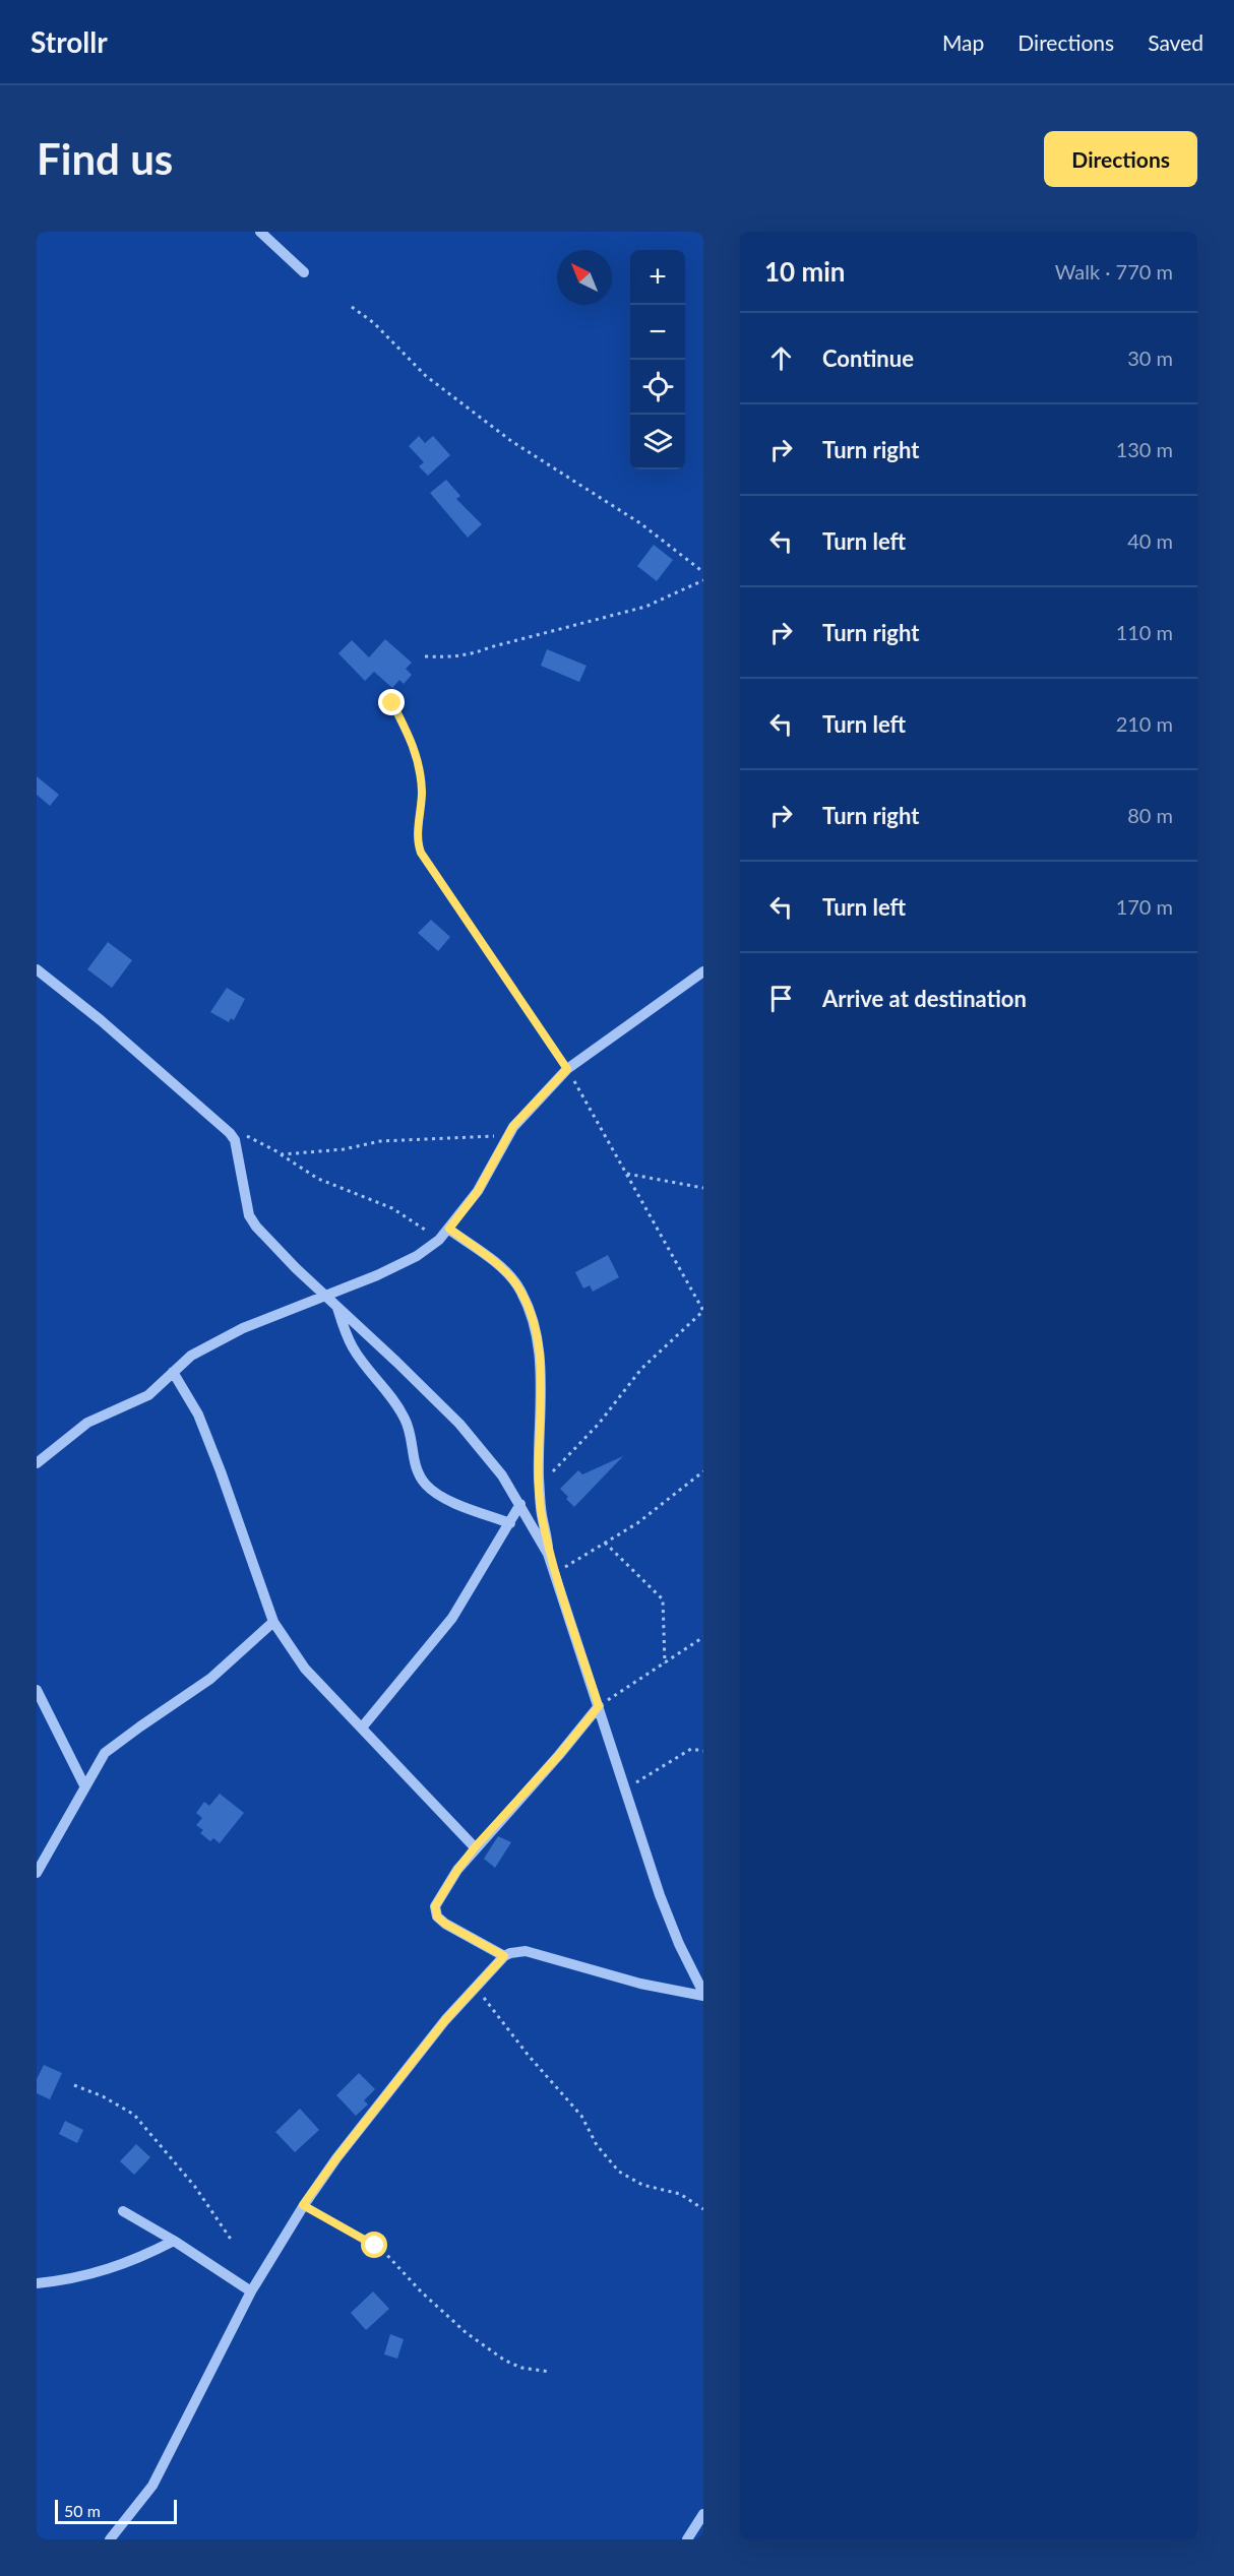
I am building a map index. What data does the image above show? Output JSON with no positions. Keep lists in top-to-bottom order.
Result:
{
  "scale_bar": "50 m",
  "north": "top left",
  "page": {
    "header": "Strollr",
    "nav": ["Map", "Directions", "Saved"],
    "buttons": "Directions",
    "title": "Find us",
    "heading": ["10 min", "Walk · 770 m"],
    "map_buttons": ["+", "−"],
    "list": [
      ["Continue", "30 m"],
      ["Turn right", "130 m"],
      ["Turn left", "40 m"],
      ["Turn right", "110 m"],
      ["Turn left", "210 m"],
      ["Turn right", "80 m"],
      ["Turn left", "170 m"],
      "Arrive at destination"
    ],
    "scale": "50 m"
  }
}
